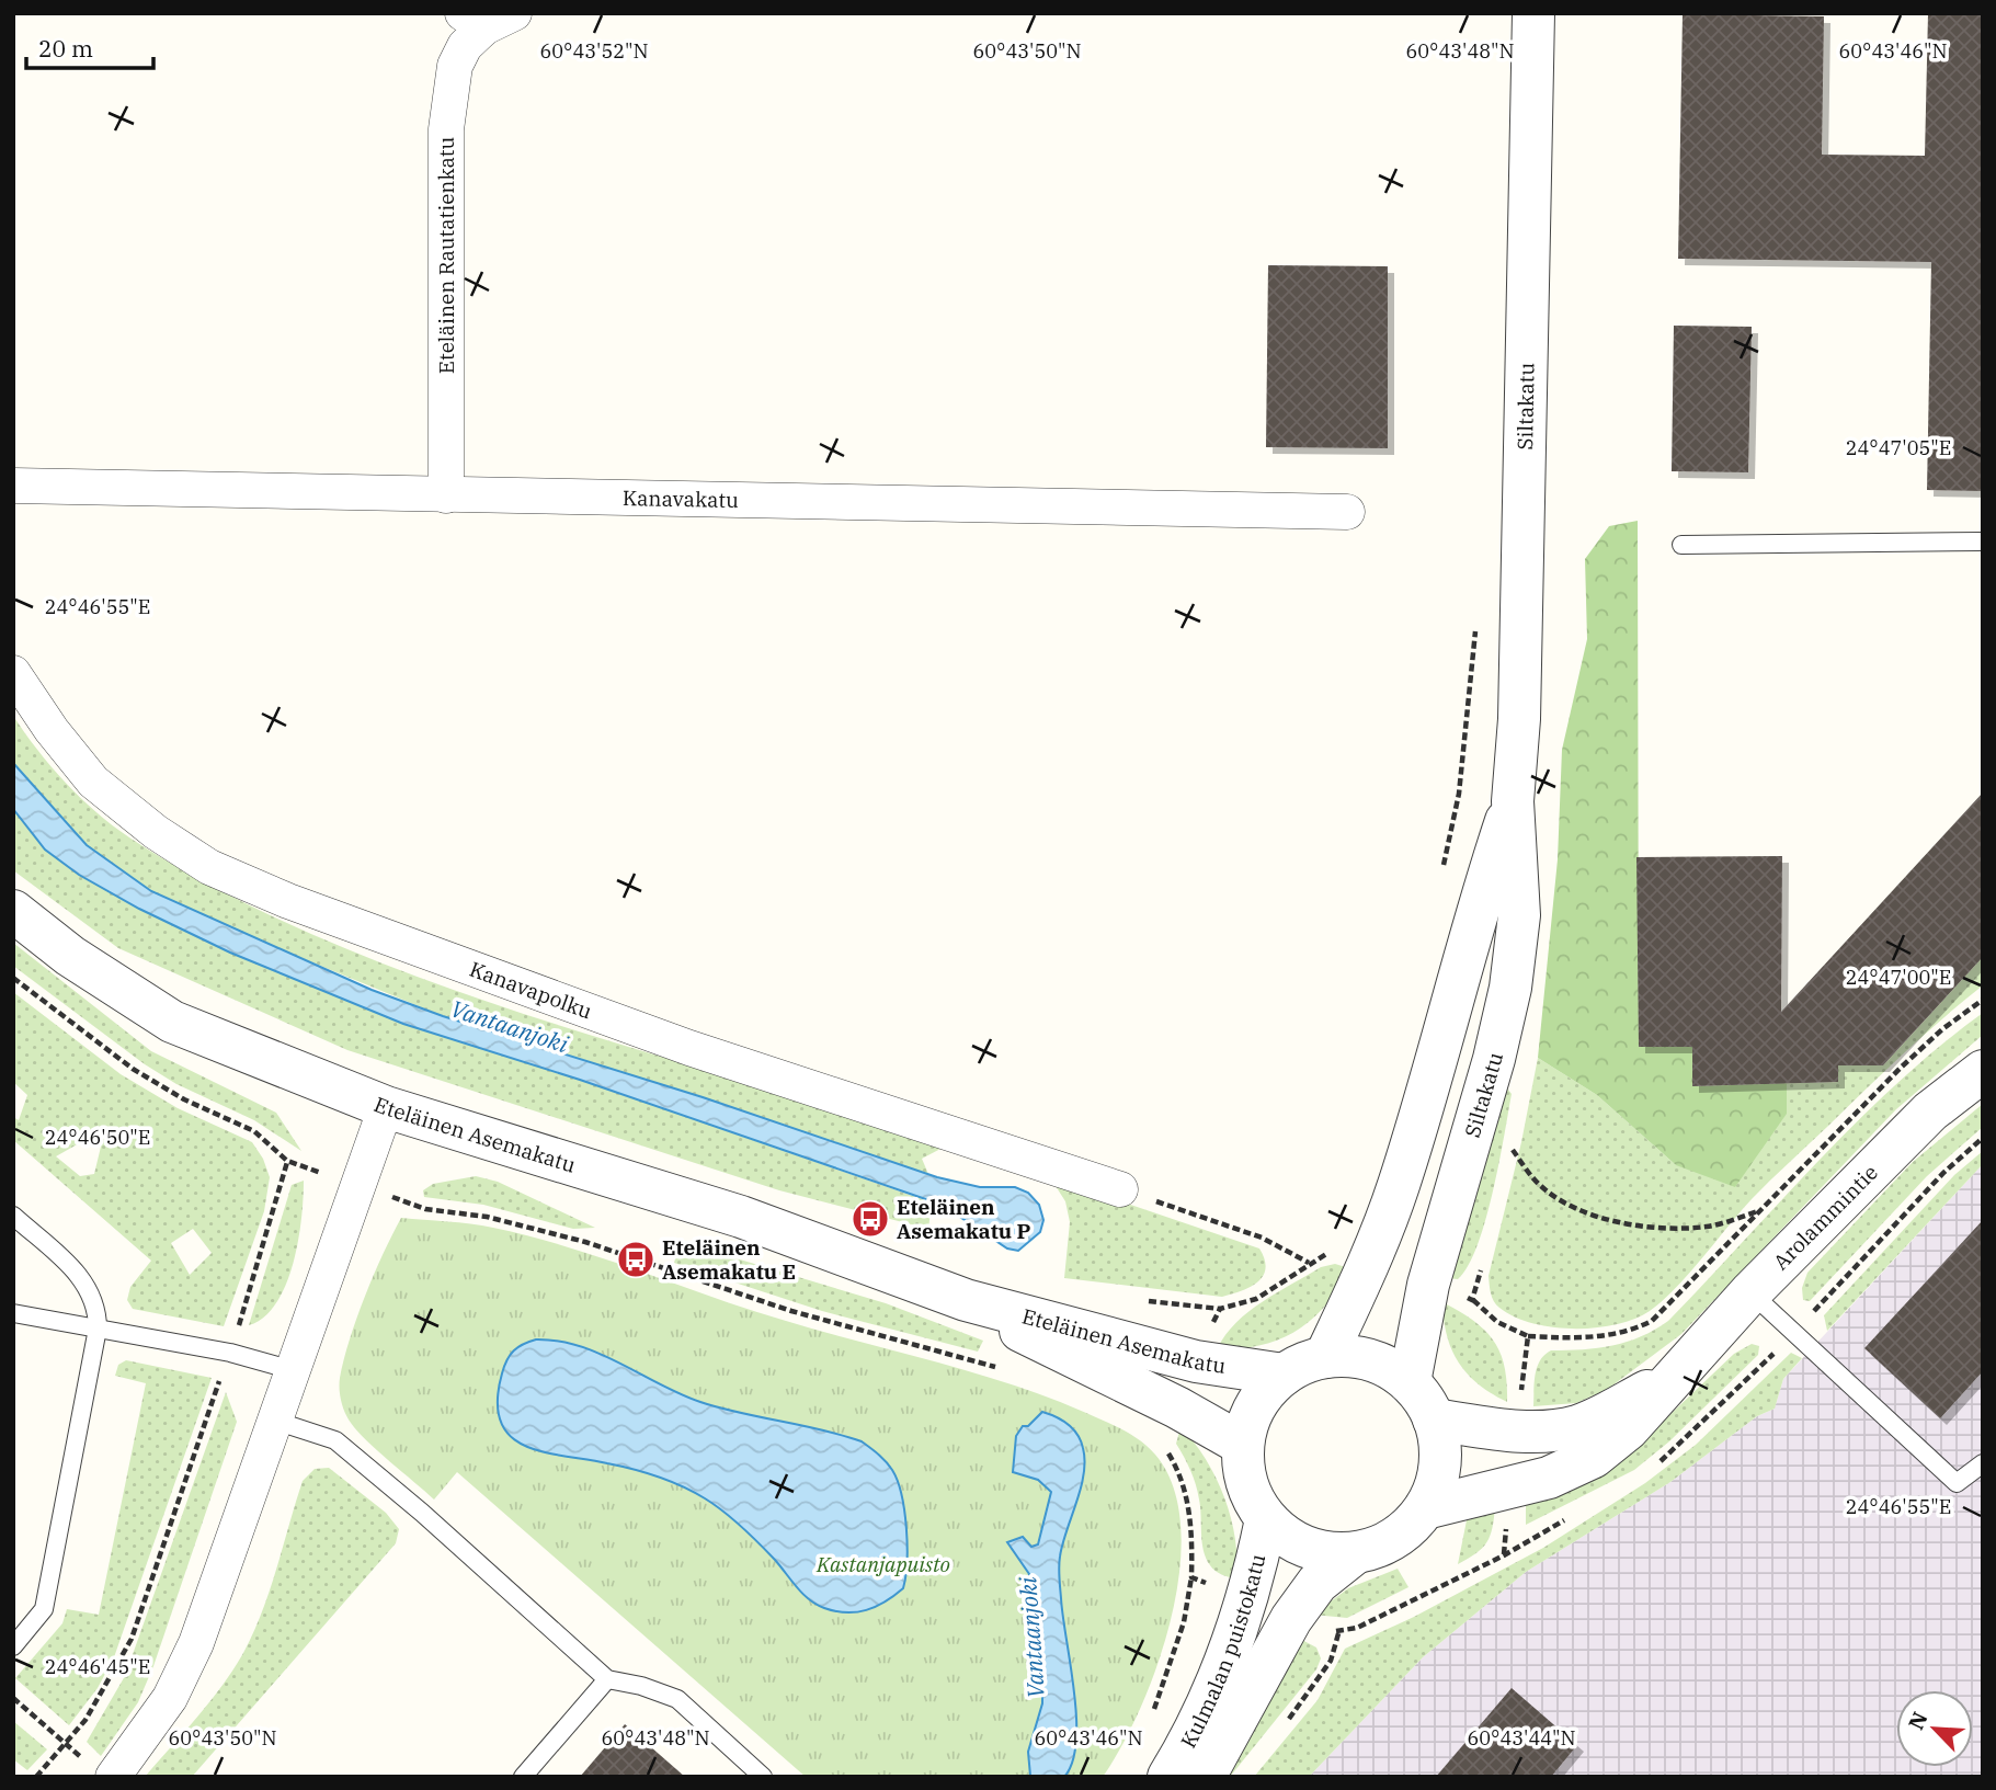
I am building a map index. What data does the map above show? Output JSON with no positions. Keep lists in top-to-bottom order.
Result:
{
  "streets": {
    "street": [
      "Eteläinen Rautatienkatu",
      "Siltakatu",
      "Kanavakatu",
      "Kanavapolku",
      "Eteläinen Asemakatu",
      "Arolammintie",
      "Kulmalan puistokatu"
    ]
  },
  "crossings": [
    ["Eteläinen Rautatienkatu", "Kanavakatu"],
    ["Siltakatu", "Eteläinen Asemakatu"],
    ["Siltakatu", "Arolammintie"],
    ["Siltakatu", "Kulmalan puistokatu"],
    ["Eteläinen Asemakatu", "Arolammintie"],
    ["Eteläinen Asemakatu", "Kulmalan puistokatu"],
    ["Arolammintie", "Kulmalan puistokatu"]
  ],
  "water": ["Vantaanjoki"],
  "parks": ["Kastanjapuisto"],
  "places": {
    "bus stop": ["Eteläinen Asemakatu P", "Eteläinen Asemakatu E"]
  },
  "scale_bar": "20 m",
  "north": "top left",
  "coordinates": [
    "60°43'52\"N",
    "60°43'50\"N",
    "60°43'48\"N",
    "60°43'46\"N",
    "24°47'05\"E",
    "24°46'55\"E",
    "24°47'00\"E",
    "24°46'50\"E",
    "24°46'45\"E",
    "60°43'44\"N"
  ]
}
